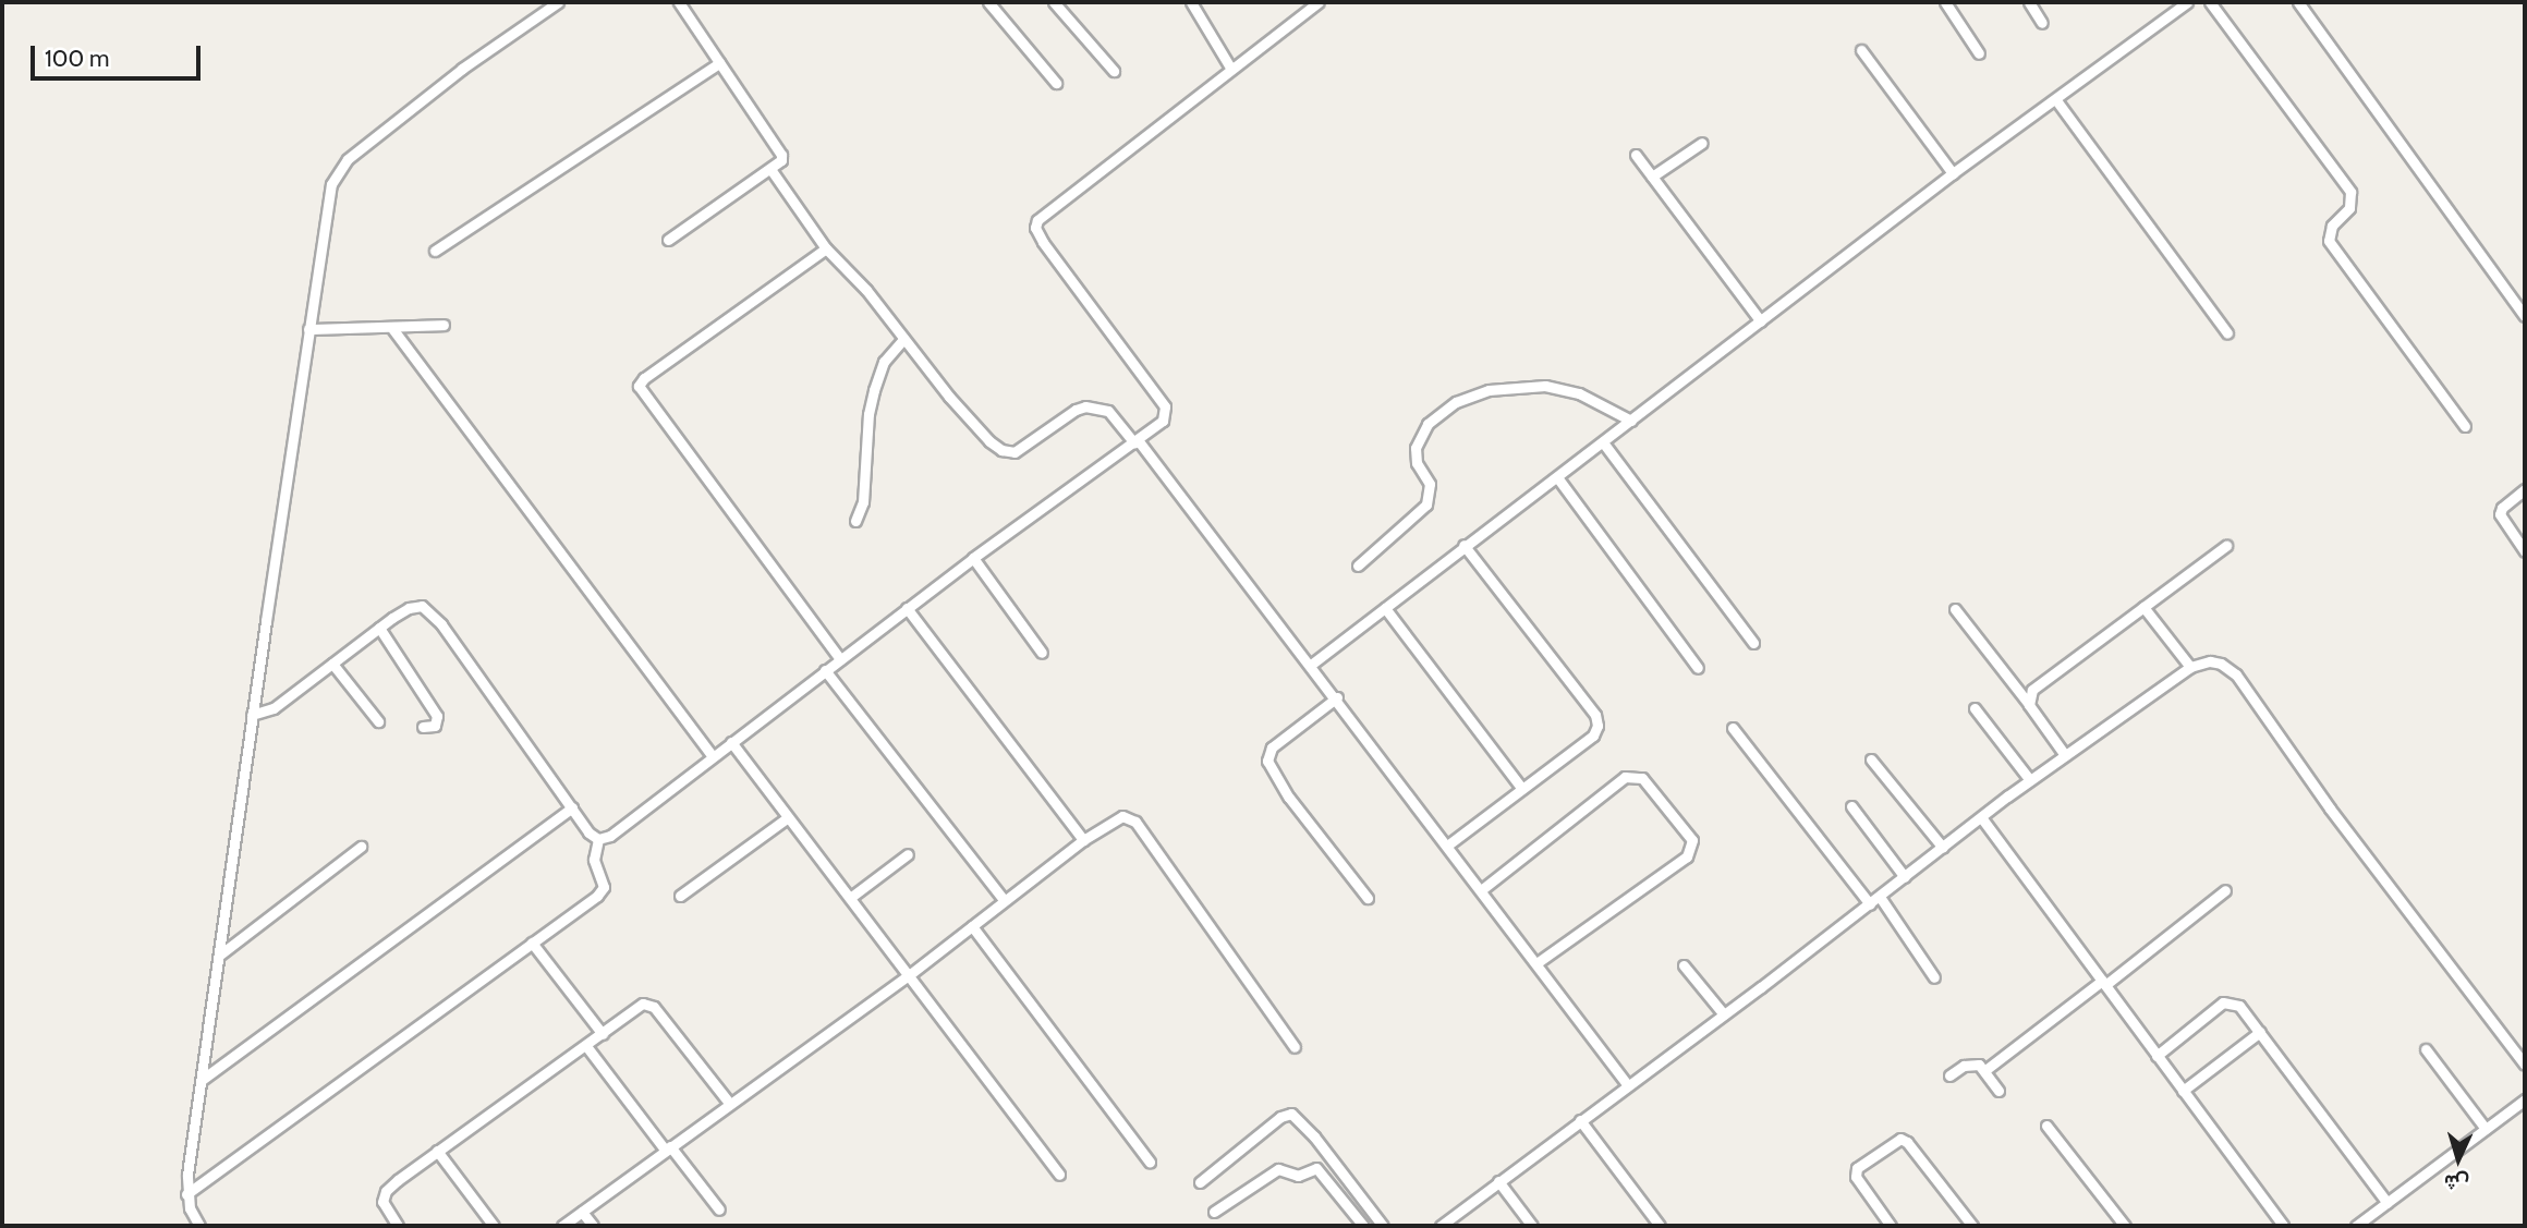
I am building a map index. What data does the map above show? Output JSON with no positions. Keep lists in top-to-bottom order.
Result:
{
  "scale_bar": "100 m",
  "north": "bottom"
}
